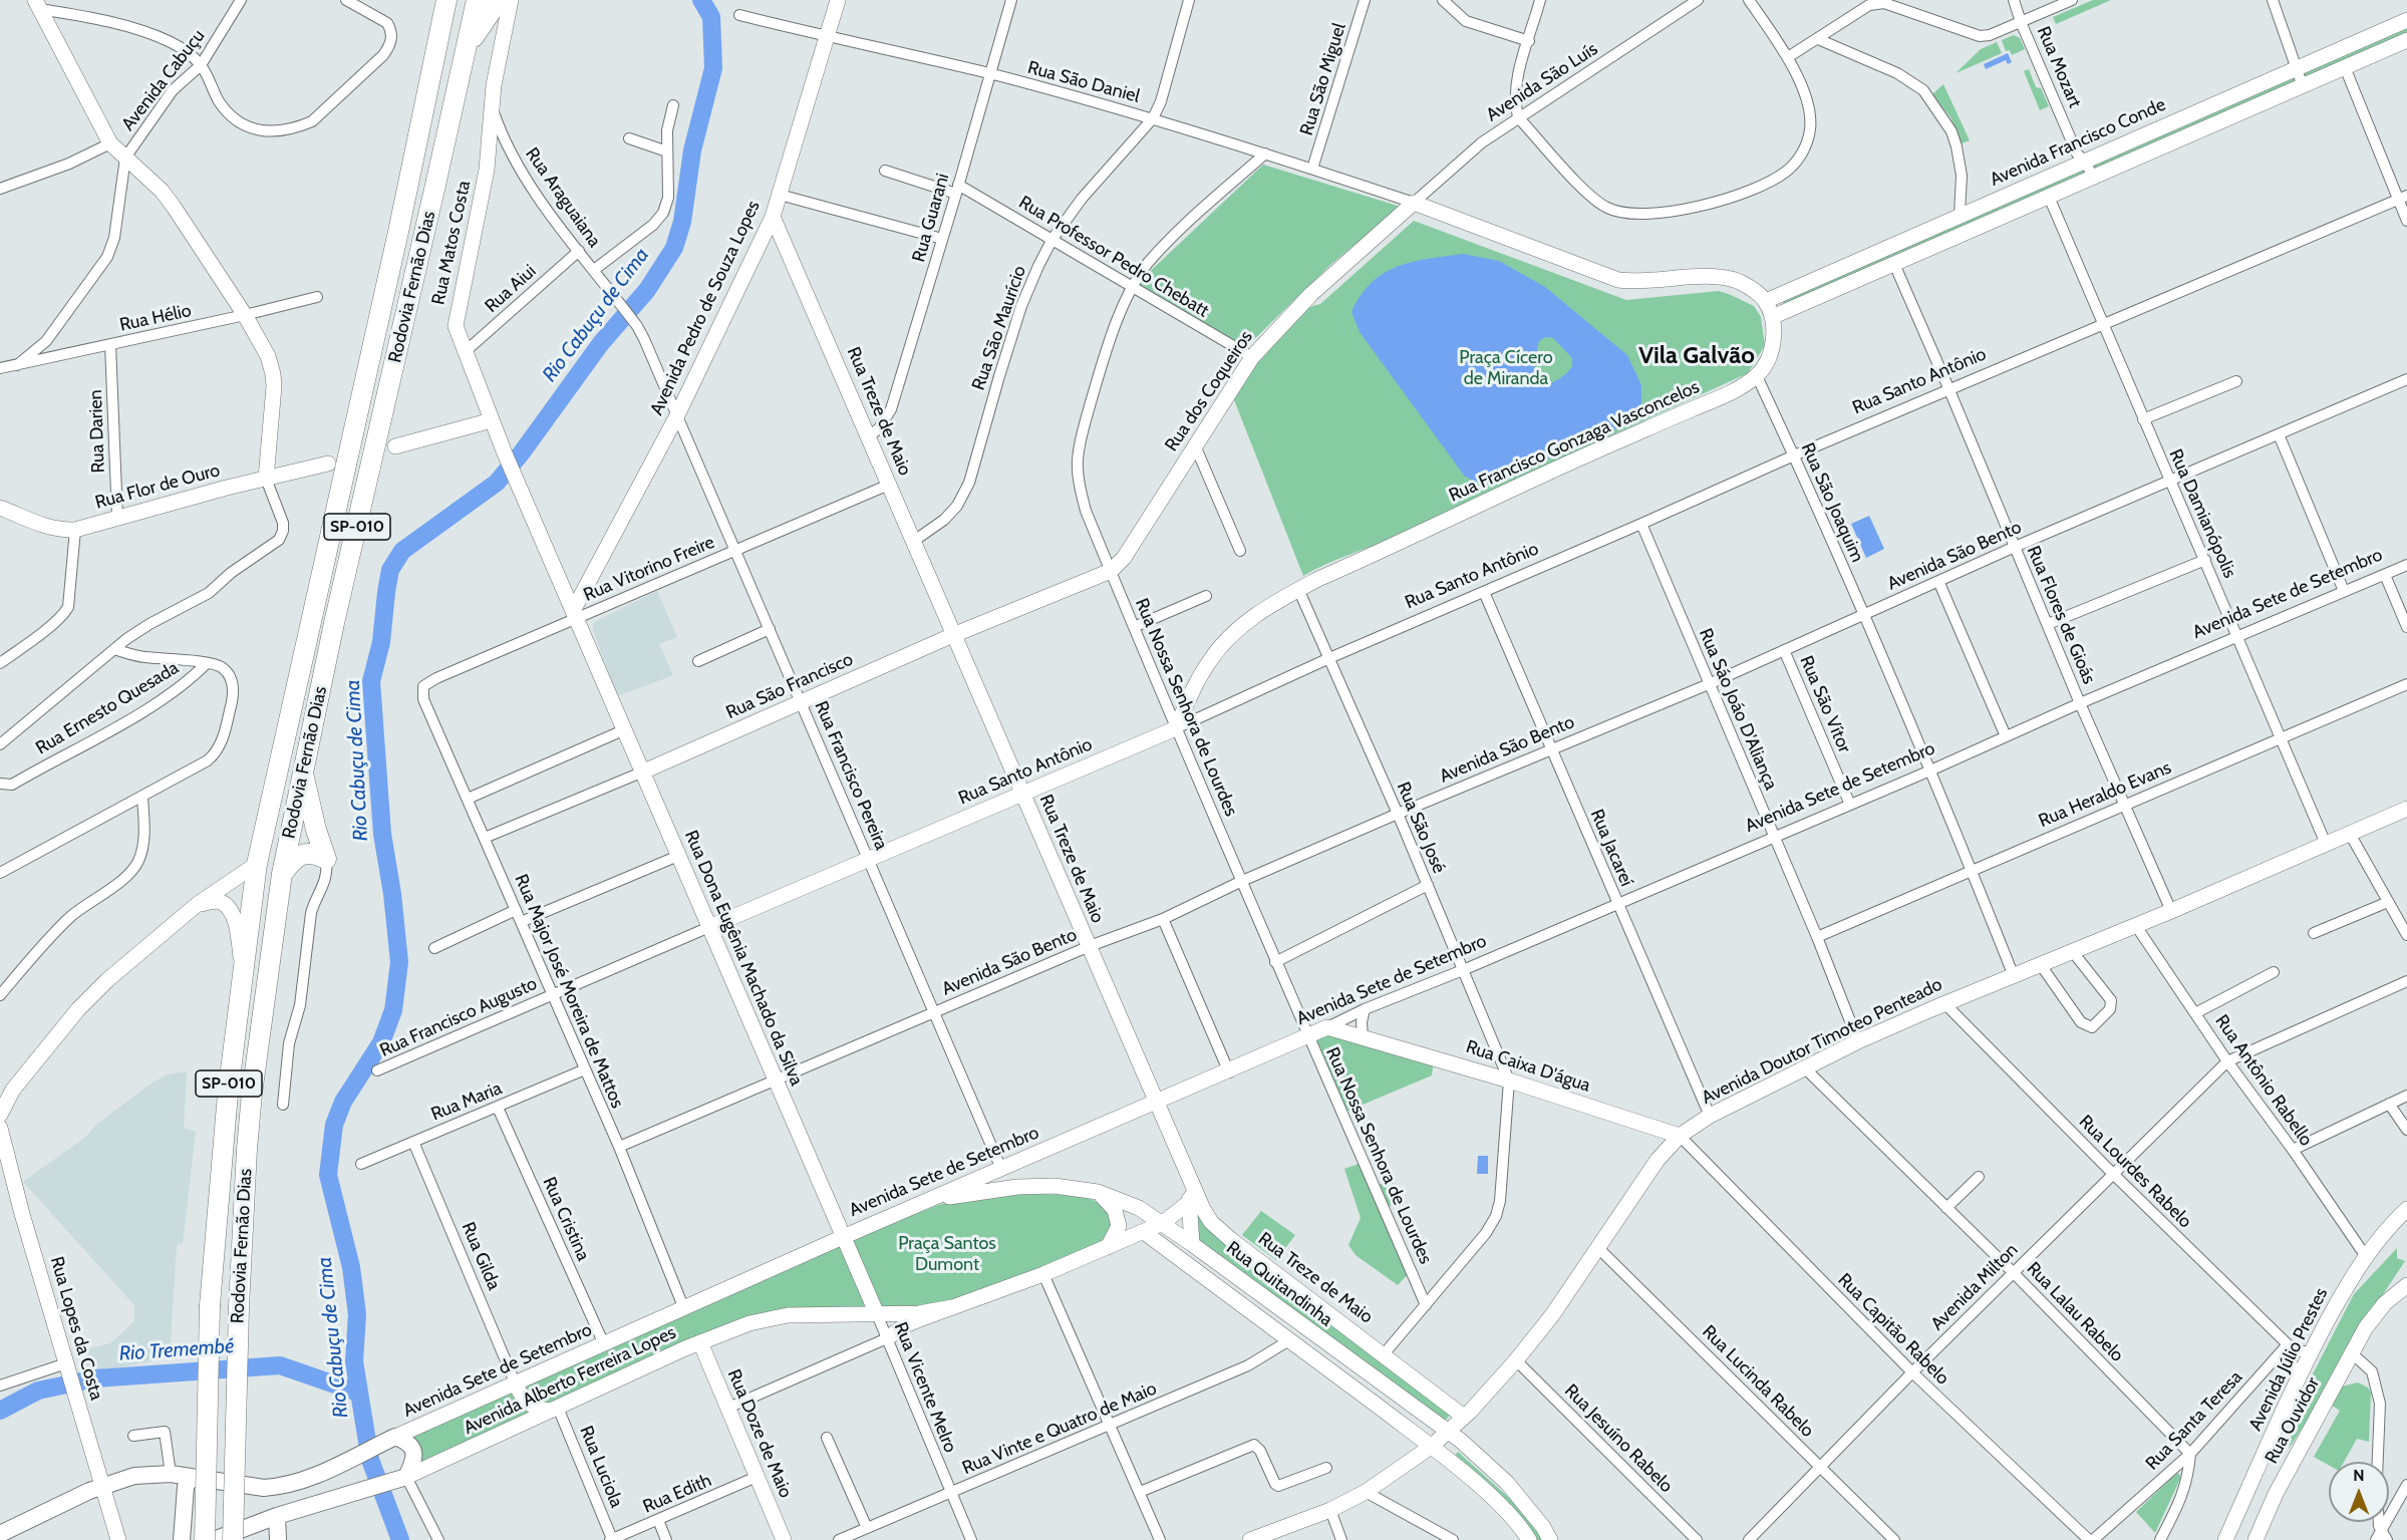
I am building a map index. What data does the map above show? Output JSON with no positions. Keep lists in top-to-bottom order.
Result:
{
  "streets": {
    "highway": ["Rodovia Fernão Dias", "SP-010"],
    "main road": ["Avenida Alberto Ferreira Lopes"],
    "street": [
      "Rua Mozart",
      "Rua São Miguel",
      "Avenida Cabuçu",
      "Rua São Daniel",
      "Avenida São Luís",
      "Avenida Francisco Conde",
      "Rua Araguaiana",
      "Rua Guarani",
      "Rua Matos Costa",
      "Rua Professor Pedro Chebatt",
      "Rua Aiui",
      "Avenida Pedro de Souza Lopes",
      "Rua Hélio",
      "Rua São Maurício",
      "Rua Santo Antônio",
      "Rua dos Coqueiros",
      "Rua Treze de Maio",
      "Rua Darien",
      "Rua Francisco Gonzaga Vasconcelos",
      "Rua Flor de Ouro",
      "Rua São Joaquim",
      "Rua Damianópolis",
      "Avenida São Bento",
      "Rua Vitorino Freire",
      "Avenida Sete de Setembro",
      "Rua Flores de Gioás",
      "Rua São Francisco",
      "Rua São Vítor",
      "Rua Nossa Senhora de Lourdes",
      "Rua Ernesto Quesada",
      "Rua Sáo Joáo D'Aliança",
      "Rua Francisco Pereira",
      "Rua Heraldo Evans",
      "Rua São José",
      "Rua Jacareí",
      "Rua Dona Eugênia Machado da Silva",
      "Rua Major José Moreira de Mattos",
      "Rua Francisco Augusto",
      "Avenida Doutor Timoteo Penteado",
      "Rua Caixa D'água",
      "Rua Antônio Rabello",
      "Rua Maria",
      "Rua Lourdes Rabelo",
      "Rua Cristina",
      "Rua Gilda",
      "Rua Quitandinha",
      "Avenida Milton",
      "Rua Lalau Rabelo",
      "Rua Lopes da Costa",
      "Rua Capitão Rabelo",
      "Avenida Júlio Prestes",
      "Rua Lucinda Rabelo",
      "Rua Vicente Melro",
      "Rua Santa Teresa",
      "Rua Ouvidor",
      "Rua Vinte e Quatro de Maio",
      "Rua Doze de Maio",
      "Rua Jesuíno Rabelo",
      "Rua Luciola",
      "Rua Edith"
    ]
  },
  "crossings": [
    ["Rua Mozart", "Avenida Francisco Conde"],
    ["Rua São Miguel", "Rua São Daniel"],
    ["Avenida Cabuçu", "Rua Hélio"],
    ["Rua São Daniel", "Avenida São Luís"],
    ["Rua São Daniel", "Rua Guarani"],
    ["Rua São Daniel", "Avenida Pedro de Souza Lopes"],
    ["Rua São Daniel", "Rua São Maurício"],
    ["Rua São Daniel", "Rua dos Coqueiros"],
    ["Rua São Daniel", "Rua Nossa Senhora de Lourdes"],
    ["Avenida São Luís", "Rua dos Coqueiros"],
    ["Avenida Francisco Conde", "Rua Francisco Gonzaga Vasconcelos"],
    ["Avenida Francisco Conde", "Rua Damianópolis"],
    ["Avenida Francisco Conde", "Rua Flores de Gioás"],
    ["Rua Araguaiana", "Rua Matos Costa"],
    ["Rua Araguaiana", "Rua Aiui"],
    ["Rua Araguaiana", "Rua Francisco Pereira"],
    ["Rua Guarani", "Rua Professor Pedro Chebatt"],
    ["Rua Guarani", "Rua Treze de Maio"],
    ["Rua Matos Costa", "Rua Aiui"],
    ["Rua Matos Costa", "Rua Dona Eugênia Machado da Silva"],
    ["Rua Professor Pedro Chebatt", "Rua São Maurício"],
    ["Rua Professor Pedro Chebatt", "Rua dos Coqueiros"],
    ["Rua Professor Pedro Chebatt", "Rua Nossa Senhora de Lourdes"],
    ["Avenida Pedro de Souza Lopes", "Rua Treze de Maio"],
    ["Avenida Pedro de Souza Lopes", "Rua Vitorino Freire"],
    ["Avenida Pedro de Souza Lopes", "Rua Francisco Pereira"],
    ["Avenida Pedro de Souza Lopes", "Rua Dona Eugênia Machado da Silva"],
    ["Rua Hélio", "Rua Darien"],
    ["Rua São Maurício", "Rua Treze de Maio"],
    ["Rua Santo Antônio", "Rua Treze de Maio"],
    ["Rua Santo Antônio", "Rua Francisco Gonzaga Vasconcelos"],
    ["Rua Santo Antônio", "Rua São Joaquim"],
    ["Rua Santo Antônio", "Rua Damianópolis"],
    ["Rua Santo Antônio", "Rua Flores de Gioás"],
    ["Rua Santo Antônio", "Rua Nossa Senhora de Lourdes"],
    ["Rua Santo Antônio", "Rua Sáo Joáo D'Aliança"],
    ["Rua Santo Antônio", "Rua Francisco Pereira"],
    ["Rua Santo Antônio", "Rua São José"],
    ["Rua Santo Antônio", "Rua Jacareí"],
    ["Rua Santo Antônio", "Rua Dona Eugênia Machado da Silva"],
    ["Rua Santo Antônio", "Rua Major José Moreira de Mattos"],
    ["Rua Santo Antônio", "Rua Francisco Augusto"],
    ["Rua dos Coqueiros", "Rua São Francisco"],
    ["Rua dos Coqueiros", "Rua Nossa Senhora de Lourdes"],
    ["Rua Treze de Maio", "Avenida São Bento"],
    ["Rua Treze de Maio", "Rua Vitorino Freire"],
    ["Rua Treze de Maio", "Avenida Sete de Setembro"],
    ["Rua Treze de Maio", "Rua São Francisco"],
    ["Rua Treze de Maio", "Avenida Doutor Timoteo Penteado"],
    ["Rua Darien", "Rua Flor de Ouro"],
    ["Rua Francisco Gonzaga Vasconcelos", "Rua São Joaquim"],
    ["Rua Francisco Gonzaga Vasconcelos", "Rua Nossa Senhora de Lourdes"],
    ["Rua Francisco Gonzaga Vasconcelos", "Rua São José"],
    ["Rua São Joaquim", "Avenida São Bento"],
    ["Rua São Joaquim", "Avenida Sete de Setembro"],
    ["Rua São Joaquim", "Rua Heraldo Evans"],
    ["Rua São Joaquim", "Avenida Doutor Timoteo Penteado"],
    ["Rua Damianópolis", "Avenida São Bento"],
    ["Rua Damianópolis", "Avenida Sete de Setembro"],
    ["Rua Damianópolis", "Rua Heraldo Evans"],
    ["Rua Damianópolis", "Avenida Doutor Timoteo Penteado"],
    ["Avenida São Bento", "Rua Flores de Gioás"],
    ["Avenida São Bento", "Rua São Vítor"],
    ["Avenida São Bento", "Rua Nossa Senhora de Lourdes"],
    ["Avenida São Bento", "Rua Sáo Joáo D'Aliança"],
    ["Avenida São Bento", "Rua Francisco Pereira"],
    ["Avenida São Bento", "Rua São José"],
    ["Avenida São Bento", "Rua Jacareí"],
    ["Avenida São Bento", "Rua Dona Eugênia Machado da Silva"],
    ["Avenida São Bento", "Rua Major José Moreira de Mattos"],
    ["Rua Vitorino Freire", "Rua Francisco Pereira"],
    ["Rua Vitorino Freire", "Rua Dona Eugênia Machado da Silva"],
    ["Rua Vitorino Freire", "Rua Major José Moreira de Mattos"],
    ["Avenida Sete de Setembro", "Rua Flores de Gioás"],
    ["Avenida Sete de Setembro", "Rua São Vítor"],
    ["Avenida Sete de Setembro", "Rua Nossa Senhora de Lourdes"],
    ["Avenida Sete de Setembro", "Rua Sáo Joáo D'Aliança"],
    ["Avenida Sete de Setembro", "Rua Francisco Pereira"],
    ["Avenida Sete de Setembro", "Rua São José"],
    ["Avenida Sete de Setembro", "Rua Jacareí"],
    ["Avenida Sete de Setembro", "Rua Dona Eugênia Machado da Silva"],
    ["Avenida Sete de Setembro", "Rua Major José Moreira de Mattos"],
    ["Avenida Sete de Setembro", "Rua Caixa D'água"],
    ["Avenida Sete de Setembro", "Rua Cristina"],
    ["Avenida Sete de Setembro", "Rua Gilda"],
    ["Avenida Sete de Setembro", "Rua Quitandinha"],
    ["Rua Flores de Gioás", "Rua Heraldo Evans"],
    ["Rua Flores de Gioás", "Avenida Doutor Timoteo Penteado"],
    ["Rua São Francisco", "Rua Nossa Senhora de Lourdes"],
    ["Rua São Francisco", "Rua Francisco Pereira"],
    ["Rua São Francisco", "Rua Dona Eugênia Machado da Silva"],
    ["Rua São Francisco", "Rua Major José Moreira de Mattos"],
    ["Rua Sáo Joáo D'Aliança", "Rua Heraldo Evans"],
    ["Rua Sáo Joáo D'Aliança", "Avenida Doutor Timoteo Penteado"],
    ["Rua São José", "Rua Caixa D'água"],
    ["Rua Jacareí", "Avenida Doutor Timoteo Penteado"],
    ["Rua Dona Eugênia Machado da Silva", "Avenida Alberto Ferreira Lopes"],
    ["Rua Dona Eugênia Machado da Silva", "Rua Vicente Melro"],
    ["Rua Major José Moreira de Mattos", "Rua Francisco Augusto"],
    ["Rua Major José Moreira de Mattos", "Rua Maria"],
    ["Avenida Doutor Timoteo Penteado", "Rua Caixa D'água"],
    ["Avenida Doutor Timoteo Penteado", "Rua Antônio Rabello"],
    ["Avenida Doutor Timoteo Penteado", "Rua Lourdes Rabelo"],
    ["Avenida Doutor Timoteo Penteado", "Rua Quitandinha"],
    ["Avenida Doutor Timoteo Penteado", "Rua Lalau Rabelo"],
    ["Avenida Doutor Timoteo Penteado", "Rua Capitão Rabelo"],
    ["Avenida Doutor Timoteo Penteado", "Rua Lucinda Rabelo"],
    ["Avenida Doutor Timoteo Penteado", "Rua Jesuíno Rabelo"],
    ["Rua Caixa D'água", "Rua Capitão Rabelo"],
    ["Rua Antônio Rabello", "Avenida Milton"],
    ["Rua Antônio Rabello", "Avenida Júlio Prestes"],
    ["Rua Maria", "Rua Cristina"],
    ["Rua Maria", "Rua Gilda"],
    ["Rua Lourdes Rabelo", "Avenida Milton"],
    ["Rua Lourdes Rabelo", "Avenida Júlio Prestes"],
    ["Rua Lourdes Rabelo", "Rua Santa Teresa"],
    ["Avenida Milton", "Rua Lalau Rabelo"],
    ["Avenida Milton", "Rua Capitão Rabelo"],
    ["Avenida Milton", "Rua Lucinda Rabelo"],
    ["Rua Lalau Rabelo", "Rua Santa Teresa"],
    ["Rua Capitão Rabelo", "Rua Santa Teresa"],
    ["Avenida Alberto Ferreira Lopes", "Rua Vicente Melro"],
    ["Avenida Alberto Ferreira Lopes", "Rua Doze de Maio"],
    ["Avenida Alberto Ferreira Lopes", "Rua Luciola"],
    ["Rua Vicente Melro", "Rua Vinte e Quatro de Maio"],
    ["Rua Doze de Maio", "Rua Edith"],
    ["Rua Luciola", "Rua Edith"]
  ],
  "districts": ["Vila Galvão"],
  "water": ["Rio Cabuçu de Cima", "Rio Tremembé"],
  "parks": ["Praça Cícero de Miranda", "Praça Santos Dumont"],
  "north": "top"
}
